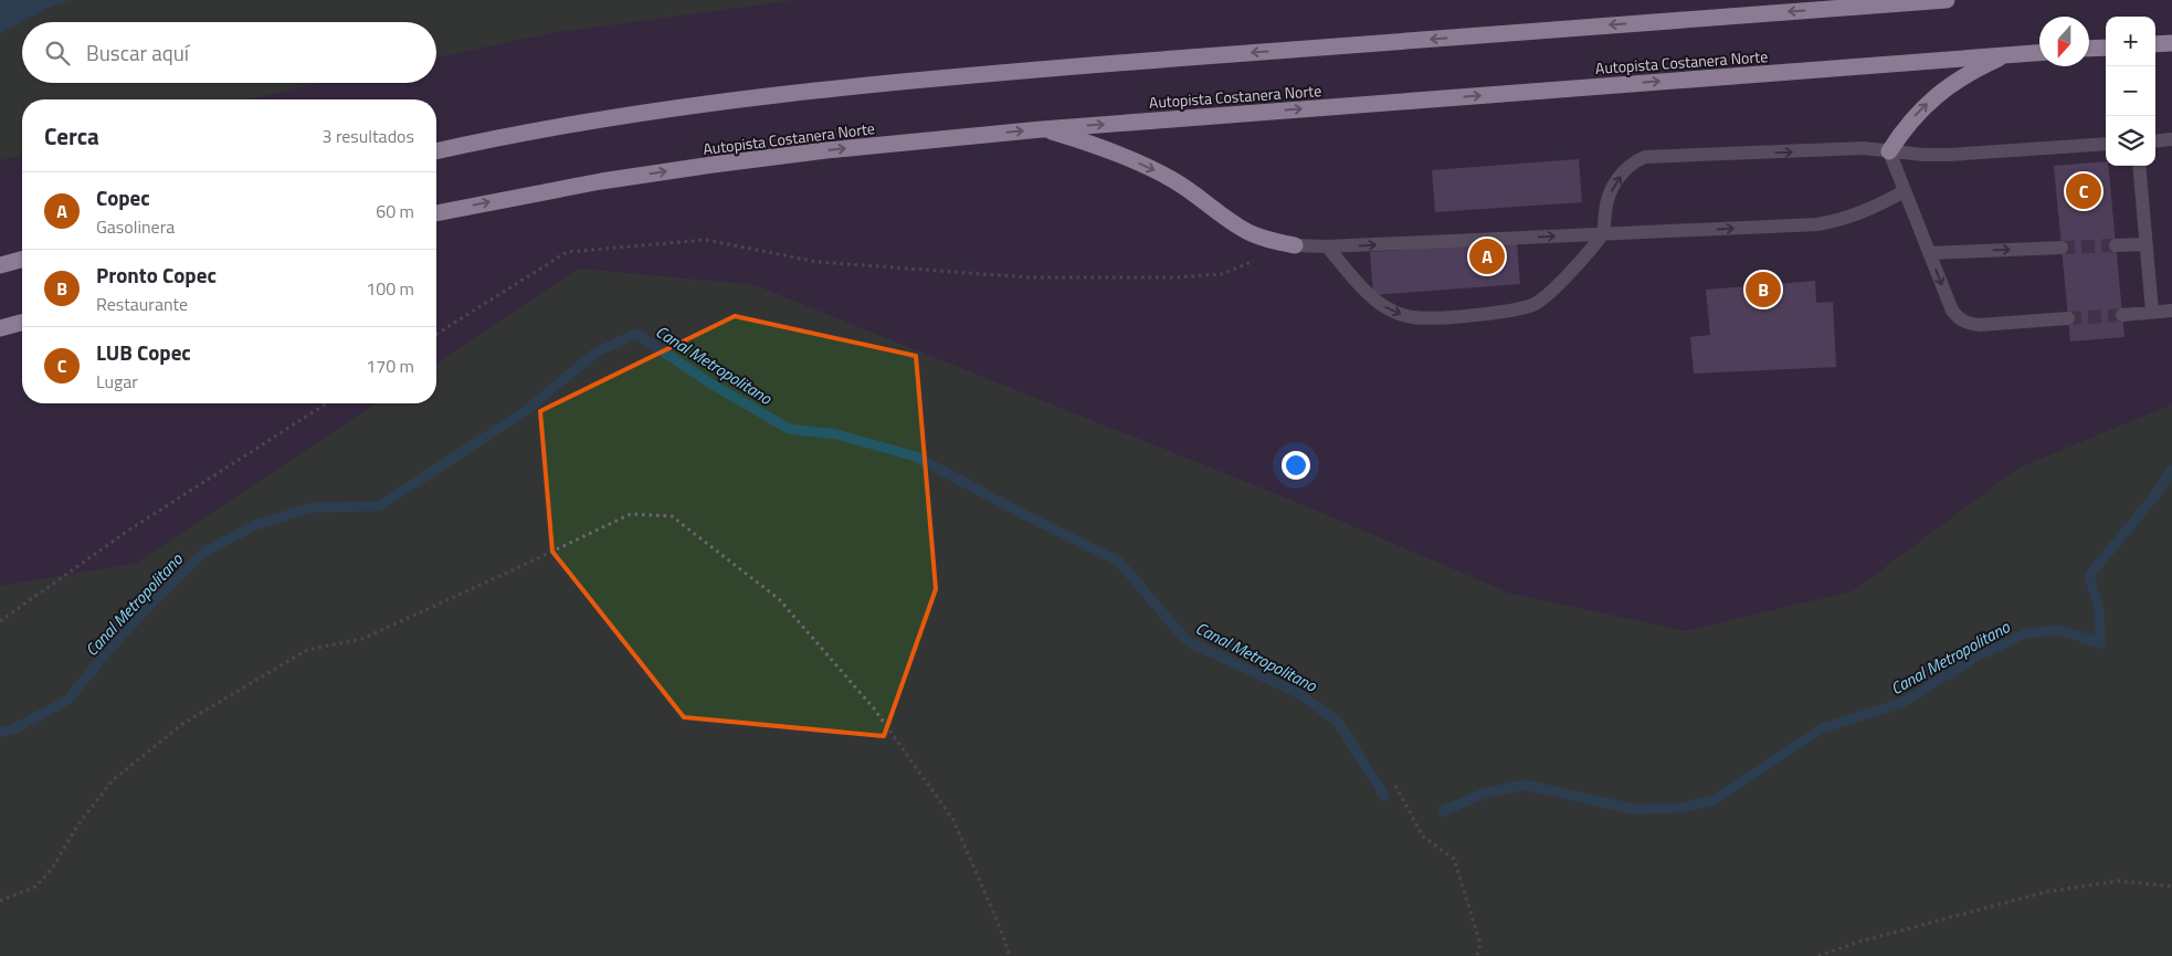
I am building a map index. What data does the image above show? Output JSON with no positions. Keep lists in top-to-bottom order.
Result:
{
  "streets": {
    "highway": ["Autopista Costanera Norte"]
  },
  "water": ["Canal Metropolitano"],
  "north": "bottom",
  "page": {
    "map_buttons": ["+", "−"],
    "search": "Buscar aquí",
    "heading": ["Cerca", "3 resultados"],
    "pins": ["C", "A", "B"],
    "list": [
      {
        "mark": "A",
        "name": "Copec",
        "note": "Gasolinera",
        "value": "60 m"
      },
      {
        "mark": "B",
        "name": "Pronto Copec",
        "note": "Restaurante",
        "value": "100 m"
      },
      {
        "mark": "C",
        "name": "LUB Copec",
        "note": "Lugar",
        "value": "170 m"
      }
    ]
  }
}
